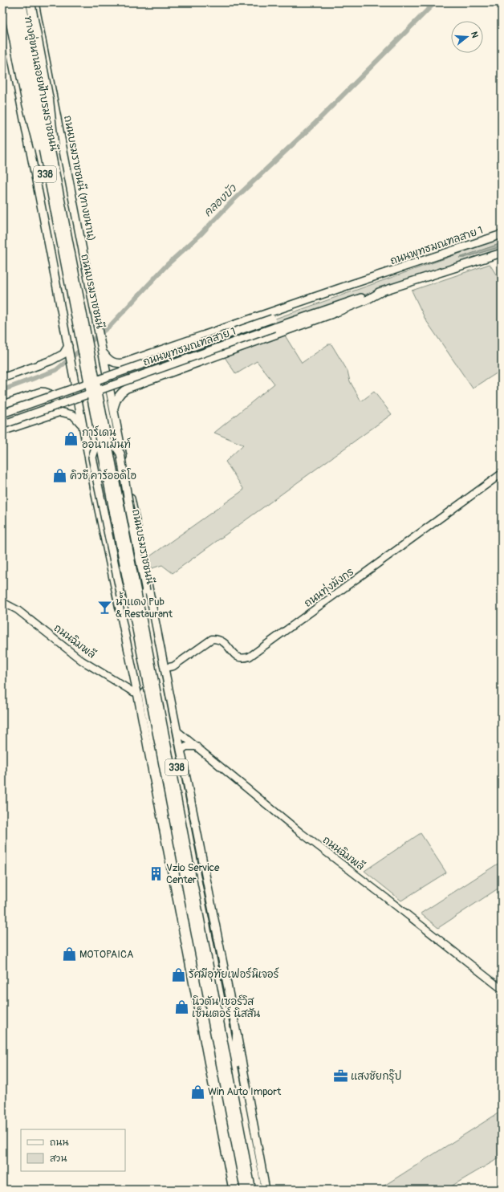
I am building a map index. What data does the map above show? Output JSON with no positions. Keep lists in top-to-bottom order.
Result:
{
  "streets": {
    "main road": [
      "ทางคู่ขนานลอยฟ้าบรมราชชนนี",
      "338",
      "ถนนบรมราชชนนี (ทางขนาน)",
      "ถนนพุทธมณฑลสาย 1",
      "ถนนบรมราชชนนี"
    ],
    "street": ["ถนนทุ่งมังกร", "ถนนฉิมพลี"]
  },
  "crossings": [
    ["338", "ถนนฉิมพลี"],
    ["ถนนบรมราชชนนี (ทางขนาน)", "ถนนพุทธมณฑลสาย 1"],
    ["ถนนบรมราชชนนี (ทางขนาน)", "ถนนทุ่งมังกร"],
    ["ถนนบรมราชชนนี (ทางขนาน)", "ถนนฉิมพลี"]
  ],
  "water": ["คลองบัว"],
  "places": {
    "shop": [
      "การ์เดน ออนาเม้นท์",
      "คิวซี คาร์ออดิโอ",
      "MOTOPAICA",
      "รัศมีอุทัยเฟอร์นิเจอร์",
      "นิวตัน เซอร์วิส เซ็นเตอร์ นิสสัน",
      "Win Auto Import"
    ],
    "bar": ["น้ำแดง Pub & Restaurant"],
    "building": ["Vzio Service Center"],
    "office": ["แสงชัยกรุ๊ป"]
  },
  "legend": ["ถนน", "สวน"],
  "north": "right"
}
